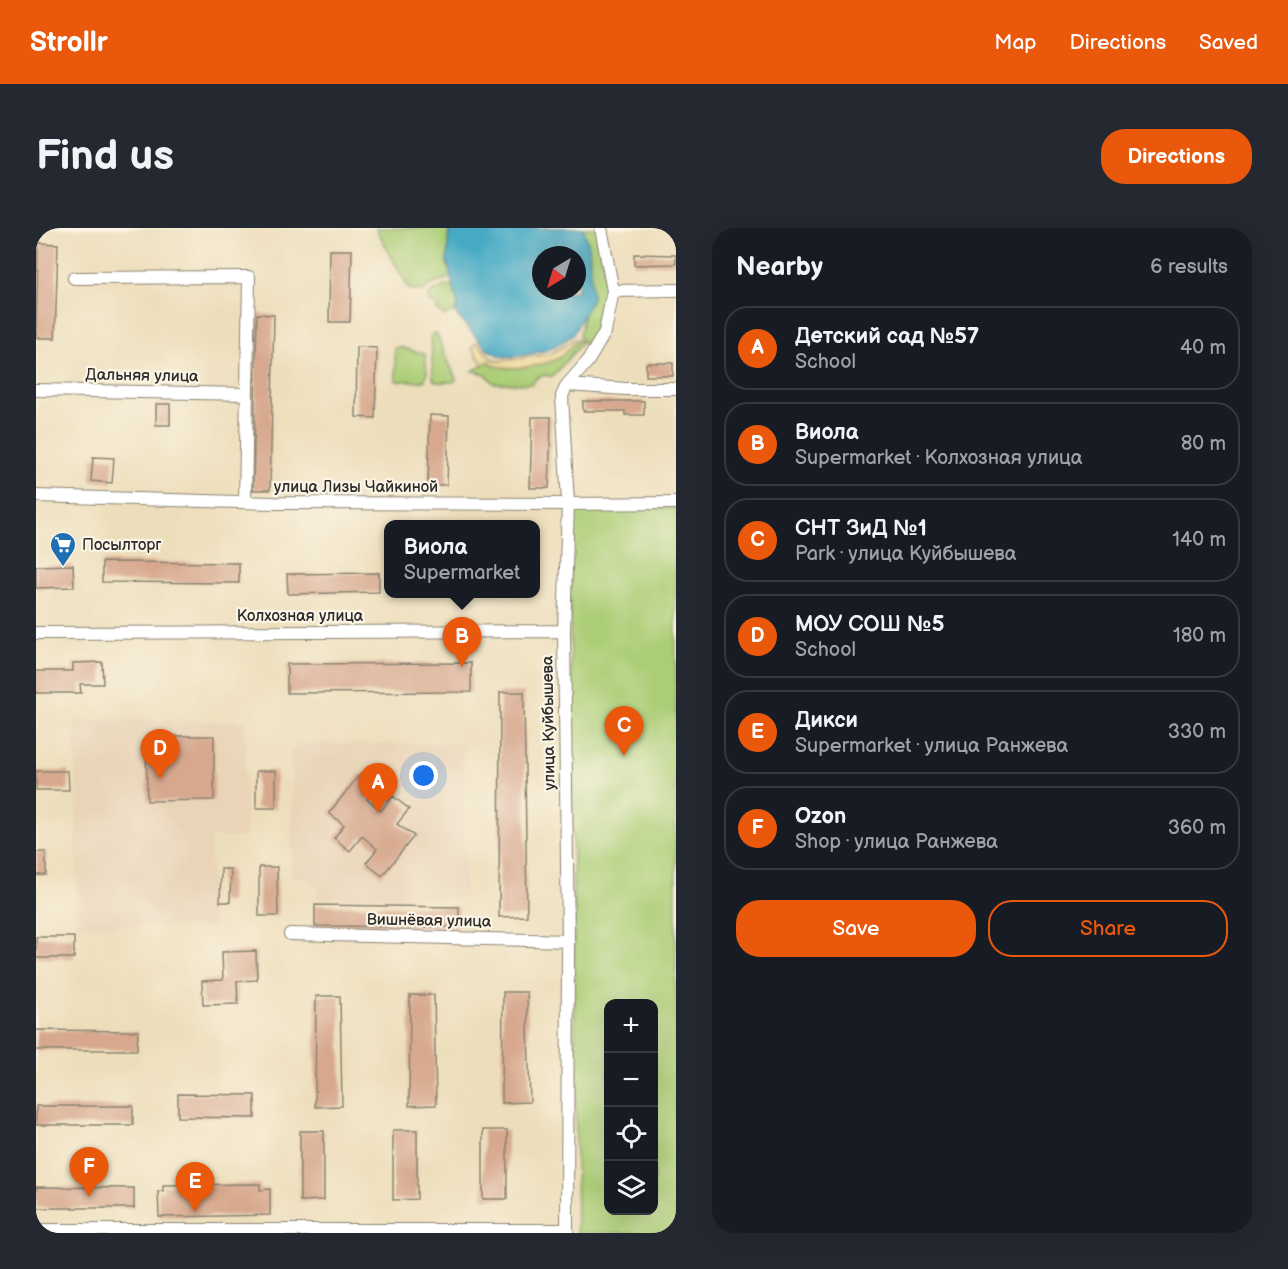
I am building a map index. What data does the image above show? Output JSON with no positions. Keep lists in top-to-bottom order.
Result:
{
  "streets": {
    "street": [
      "Дальняя улица",
      "улица Лизы Чайкиной",
      "Колхозная улица",
      "улица Куйбышева",
      "Вишнёвая улица"
    ]
  },
  "crossings": [
    ["улица Лизы Чайкиной", "улица Куйбышева"],
    ["Колхозная улица", "улица Куйбышева"],
    ["улица Куйбышева", "Вишнёвая улица"]
  ],
  "places": {
    "supermarket": ["Посылторг"]
  },
  "north": "bottom left",
  "page": {
    "header": "Strollr",
    "nav": ["Map", "Directions", "Saved"],
    "buttons": [
      "Directions",
      ["Save", "Share"]
    ],
    "title": "Find us",
    "heading": ["Nearby", "6 results"],
    "list": [
      {
        "mark": "A",
        "name": "Детский сад №57",
        "note": "School",
        "value": "40 m"
      },
      {
        "mark": "B",
        "name": "Виола",
        "note": "Supermarket · Колхозная улица",
        "value": "80 m"
      },
      {
        "mark": "C",
        "name": "СНТ ЗиД №1",
        "note": "Park · улица Куйбышева",
        "value": "140 m"
      },
      {
        "mark": "D",
        "name": "МОУ СОШ №5",
        "note": "School",
        "value": "180 m"
      },
      {
        "mark": "E",
        "name": "Дикси",
        "note": "Supermarket · улица Ранжева",
        "value": "330 m"
      },
      {
        "mark": "F",
        "name": "Ozon",
        "note": "Shop · улица Ранжева",
        "value": "360 m"
      }
    ],
    "popup": ["Виола", "Supermarket"],
    "pins": [
      "B",
      "C",
      "D",
      "A",
      "F",
      "E"
    ],
    "map_buttons": ["+", "−"]
  }
}
